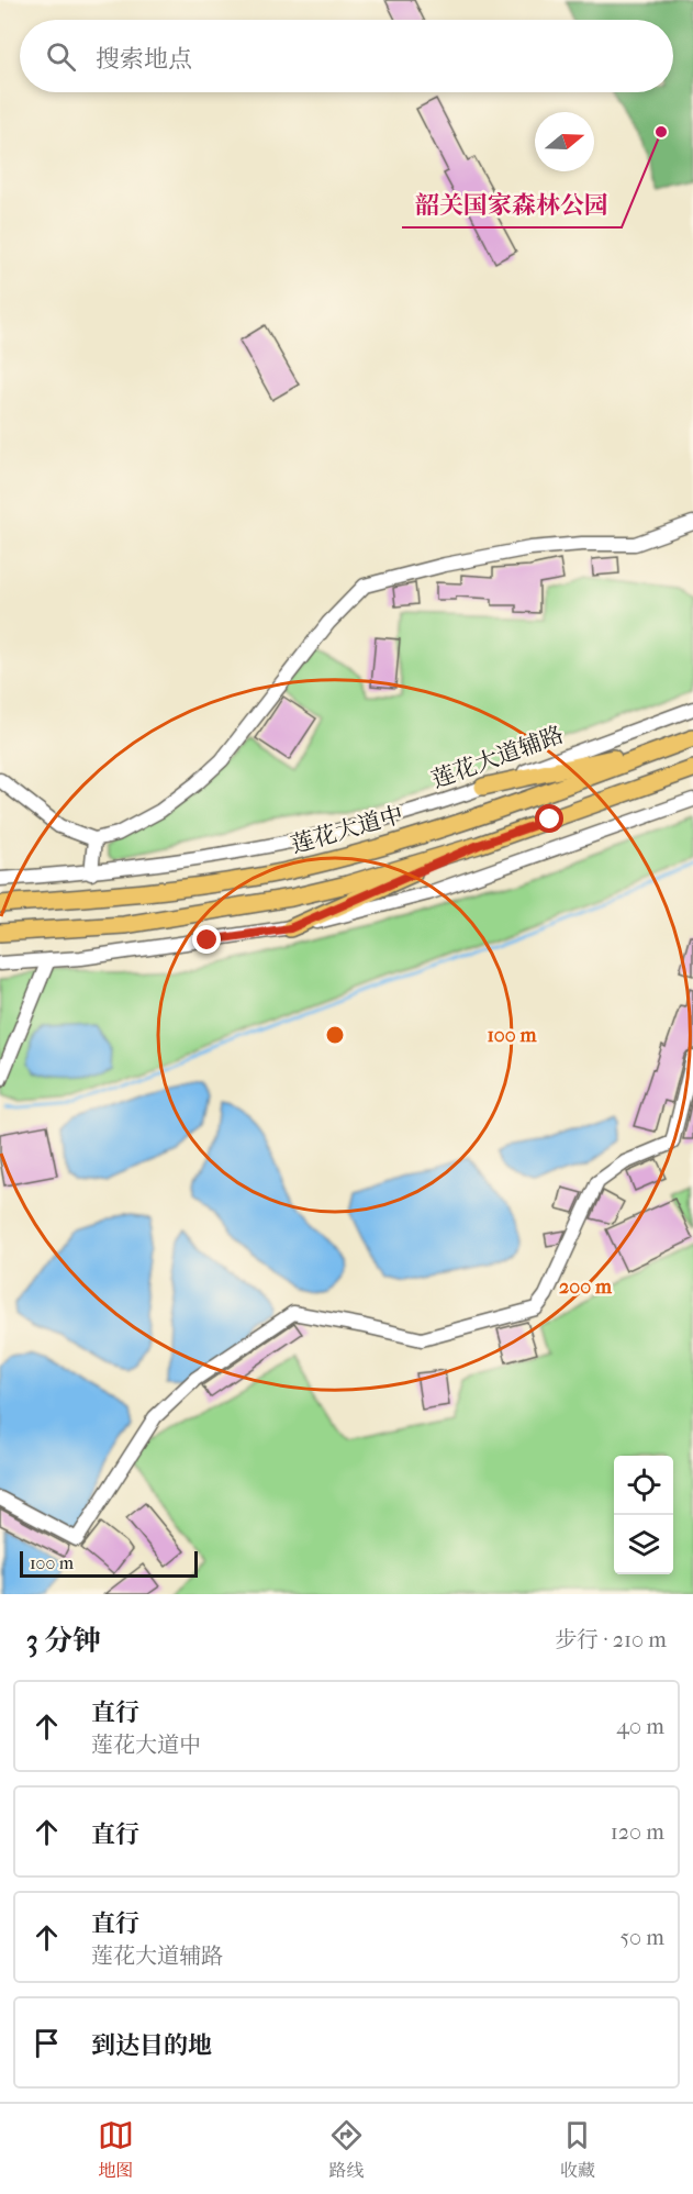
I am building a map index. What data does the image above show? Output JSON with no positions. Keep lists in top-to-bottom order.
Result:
{
  "streets": {
    "main road": ["莲花大道中"],
    "street": ["莲花大道辅路"]
  },
  "places": ["韶关国家森林公园"],
  "scale_bar": "100 m",
  "north": "right",
  "page": {
    "search": "搜索地点",
    "scale": "100 m",
    "heading": ["3 分钟", "步行 · 210 m"],
    "list": [
      ["直行", "莲花大道中", "40 m"],
      ["直行", "120 m"],
      ["直行", "莲花大道辅路", "50 m"],
      "到达目的地"
    ],
    "nav": ["地图", "路线", "收藏"]
  },
  "rings": ["100 m", "200 m"]
}
